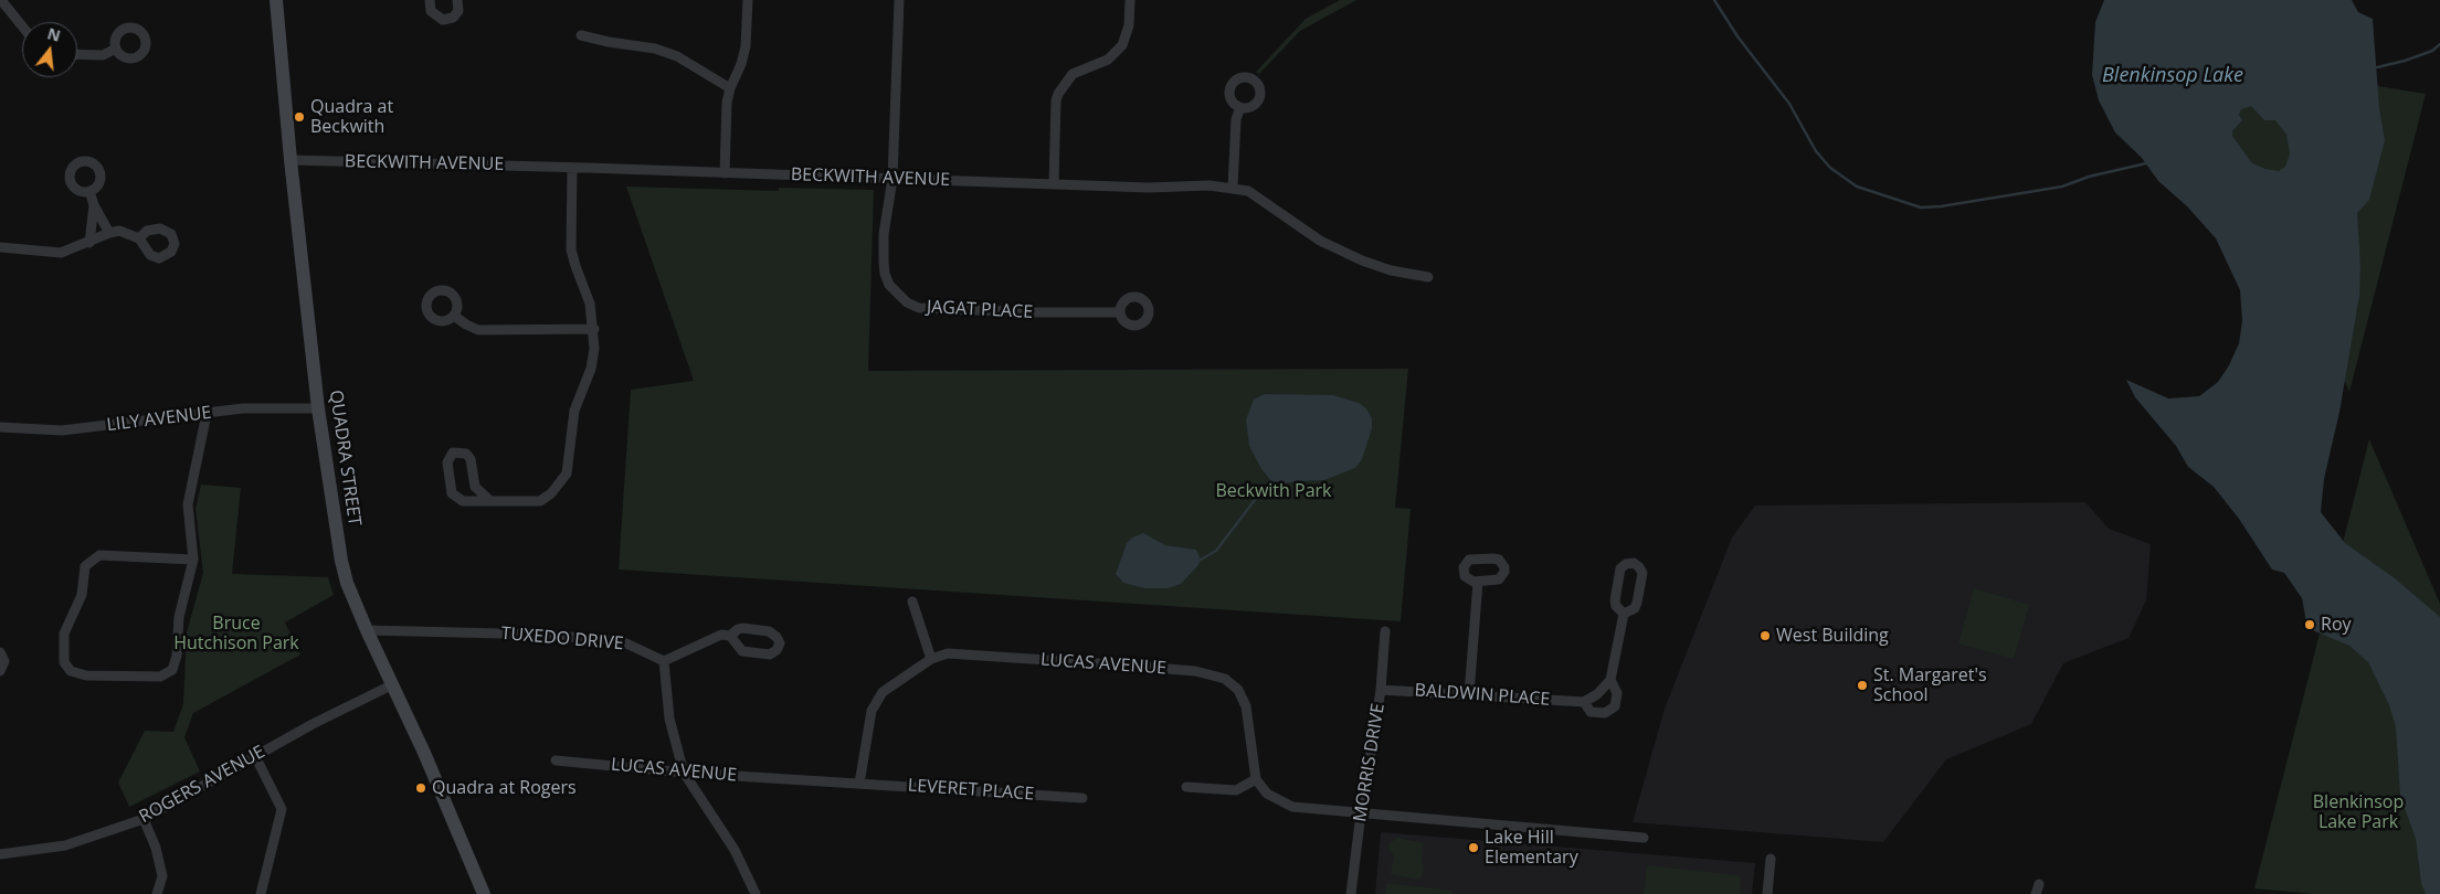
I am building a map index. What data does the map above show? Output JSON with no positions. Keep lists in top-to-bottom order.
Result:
{
  "streets": {
    "main road": ["QUADRA STREET"],
    "street": [
      "BECKWITH AVENUE",
      "JAGAT PLACE",
      "LILY AVENUE",
      "TUXEDO DRIVE",
      "LUCAS AVENUE",
      "BALDWIN PLACE",
      "MORRIS DRIVE",
      "ROGERS AVENUE",
      "LEVERET PLACE"
    ]
  },
  "crossings": [
    ["BECKWITH AVENUE", "JAGAT PLACE"],
    ["BECKWITH AVENUE", "QUADRA STREET"],
    ["LILY AVENUE", "QUADRA STREET"],
    ["QUADRA STREET", "TUXEDO DRIVE"],
    ["QUADRA STREET", "ROGERS AVENUE"],
    ["LUCAS AVENUE", "LEVERET PLACE"],
    ["BALDWIN PLACE", "MORRIS DRIVE"]
  ],
  "water": ["Blenkinsop Lake"],
  "parks": ["Beckwith Park", "Bruce Hutchison Park", "Blenkinsop Lake Park"],
  "places": [
    "Quadra at Beckwith",
    "Roy",
    "West Building",
    "St. Margaret's School",
    "Quadra at Rogers",
    "Lake Hill Elementary"
  ],
  "north": "top"
}
